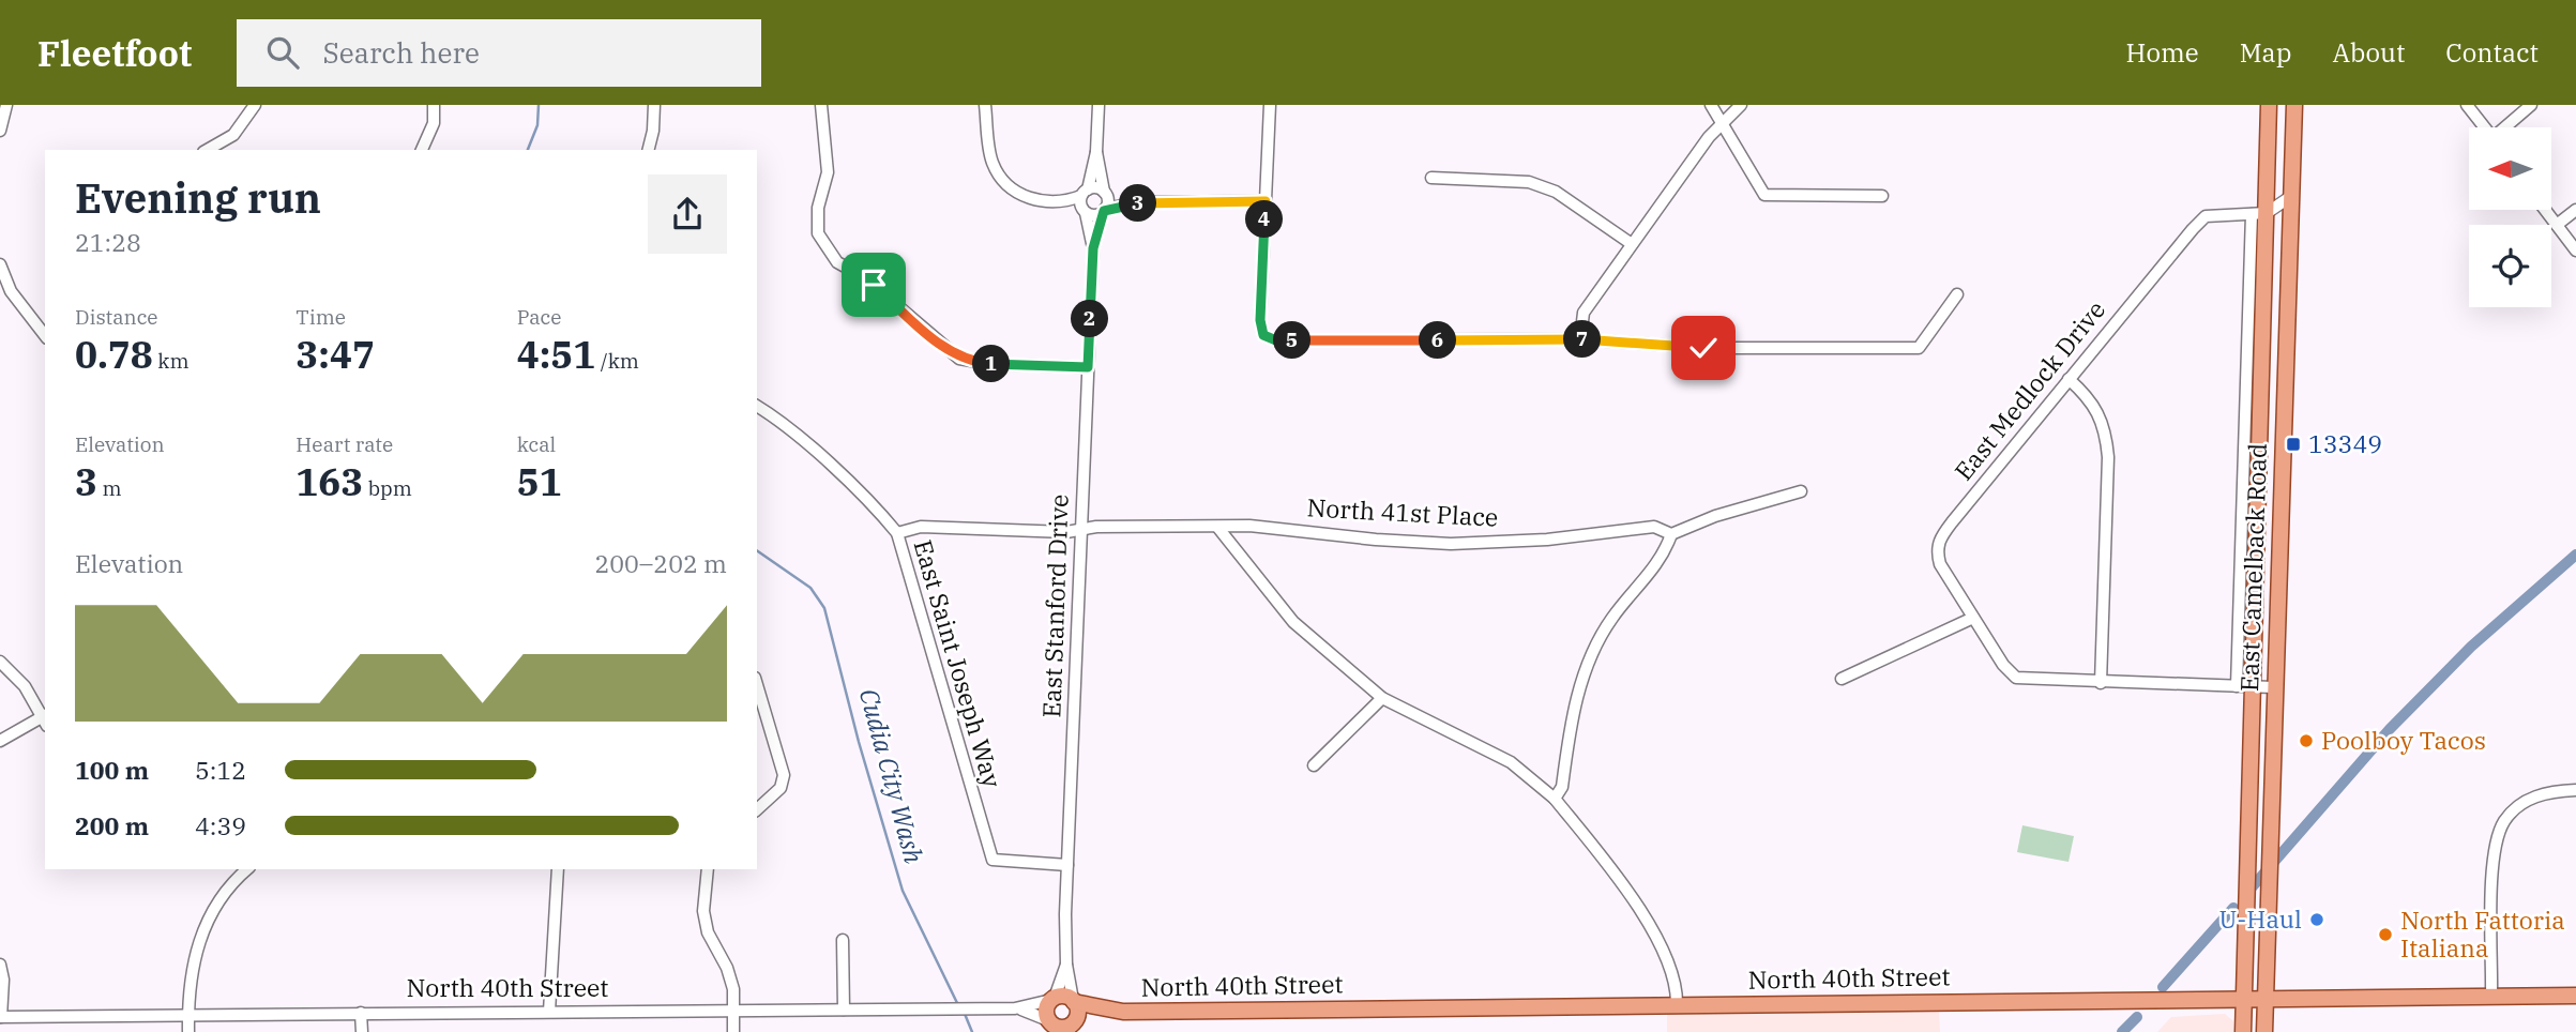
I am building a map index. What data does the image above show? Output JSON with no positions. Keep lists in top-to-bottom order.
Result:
{
  "streets": {
    "main road": ["East Camelback Road", "North 40th Street"],
    "street": [
      "East Medlock Drive",
      "North 41st Place",
      "East Stanford Drive",
      "East Saint Joseph Way"
    ]
  },
  "crossings": [
    ["East Medlock Drive", "East Camelback Road"],
    ["North 41st Place", "East Stanford Drive"],
    ["North 41st Place", "East Saint Joseph Way"],
    ["East Camelback Road", "North 40th Street"],
    ["East Stanford Drive", "East Saint Joseph Way"],
    ["East Stanford Drive", "North 40th Street"]
  ],
  "water": ["Cudia City Wash"],
  "places": {
    "transit": ["13349"],
    "other": ["Poolboy Tacos", "U-Haul", "North Fattoria Italiana"]
  },
  "north": "left",
  "page": {
    "header": "Fleetfoot",
    "search": "Search here",
    "nav": [
      "Home",
      "Map",
      "About",
      "Contact"
    ],
    "heading": ["Evening run", "21:28"],
    "pins": [
      "3",
      "4",
      "2",
      "7",
      "5",
      "6",
      "1"
    ],
    "stats": [
      ["Distance", "0.78 km"],
      ["Time", "3:47"],
      ["Pace", "4:51 /km"],
      ["Elevation", "3 m"],
      ["Heart rate", "163 bpm"],
      ["kcal", "51"]
    ],
    "chart": ["Elevation", "200–202 m"],
    "list": [
      {
        "name": "100 m",
        "note": "5:12"
      },
      {
        "name": "200 m",
        "note": "4:39"
      }
    ]
  }
}
